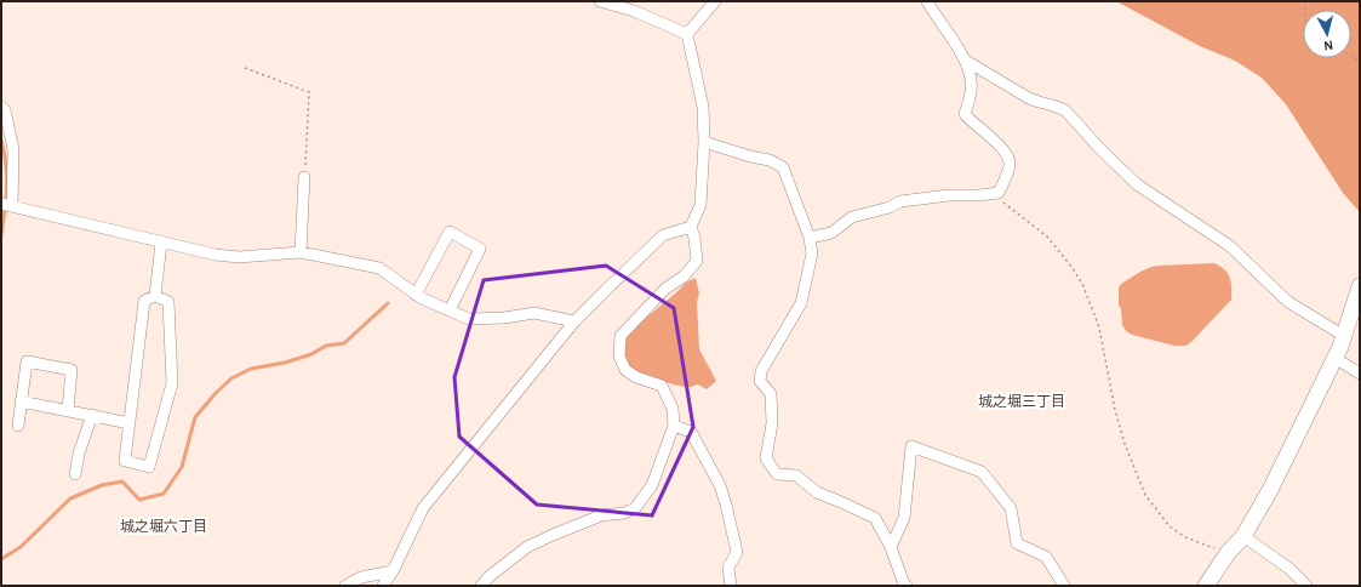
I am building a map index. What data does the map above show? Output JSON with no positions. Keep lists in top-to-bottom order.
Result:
{
  "districts": ["城之堀三丁目", "城之堀六丁目"],
  "north": "bottom"
}
